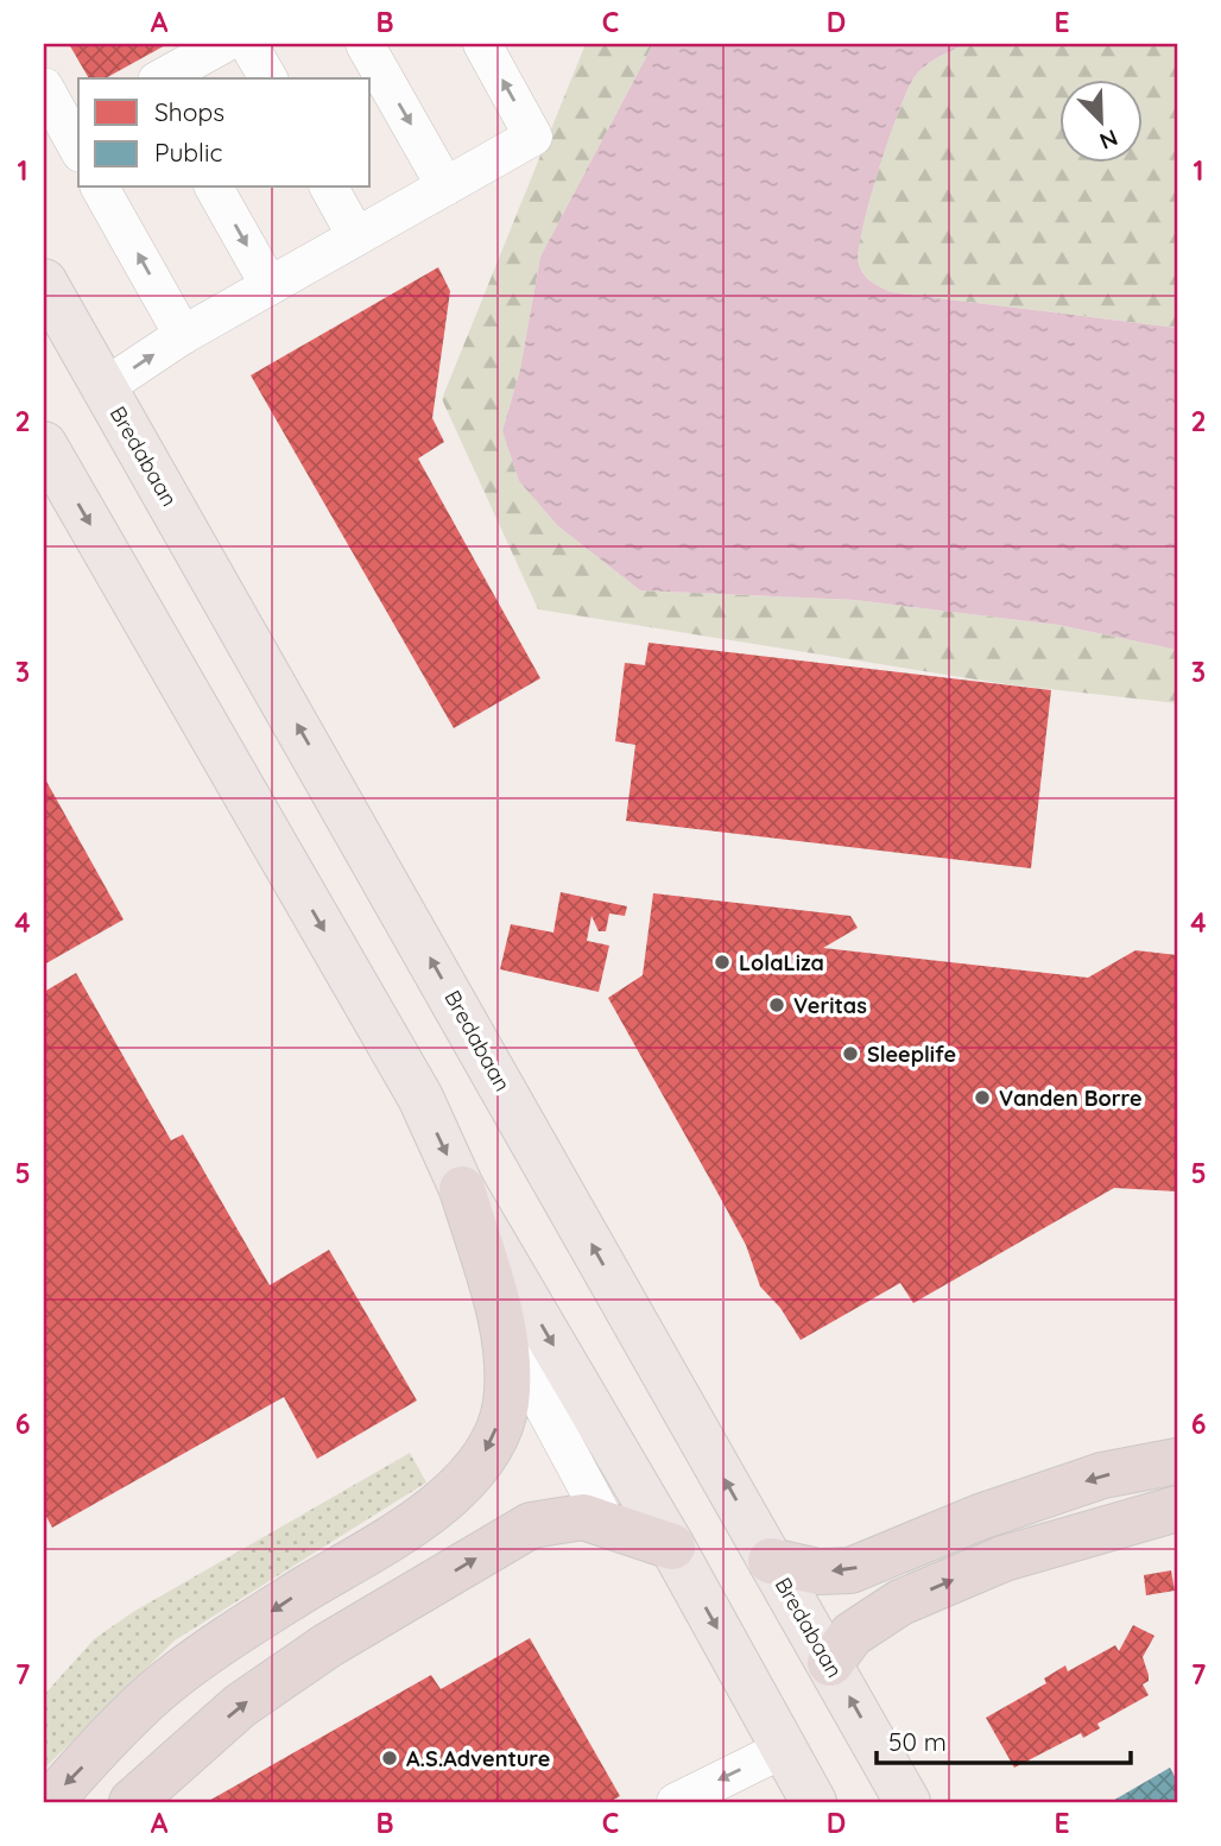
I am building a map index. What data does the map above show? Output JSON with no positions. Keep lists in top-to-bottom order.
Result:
{
  "streets": {
    "main road": ["Bredabaan"]
  },
  "places": [
    "LolaLiza",
    "Veritas",
    "Sleeplife",
    "Vanden Borre",
    "A.S.Adventure"
  ],
  "legend": ["Shops", "Public"],
  "scale_bar": "50 m",
  "north": "bottom right",
  "grid": {
    "columns": [
      "A",
      "B",
      "C",
      "D",
      "E"
    ],
    "rows": [
      "1",
      "2",
      "3",
      "4",
      "5",
      "6",
      "7"
    ]
  }
}
